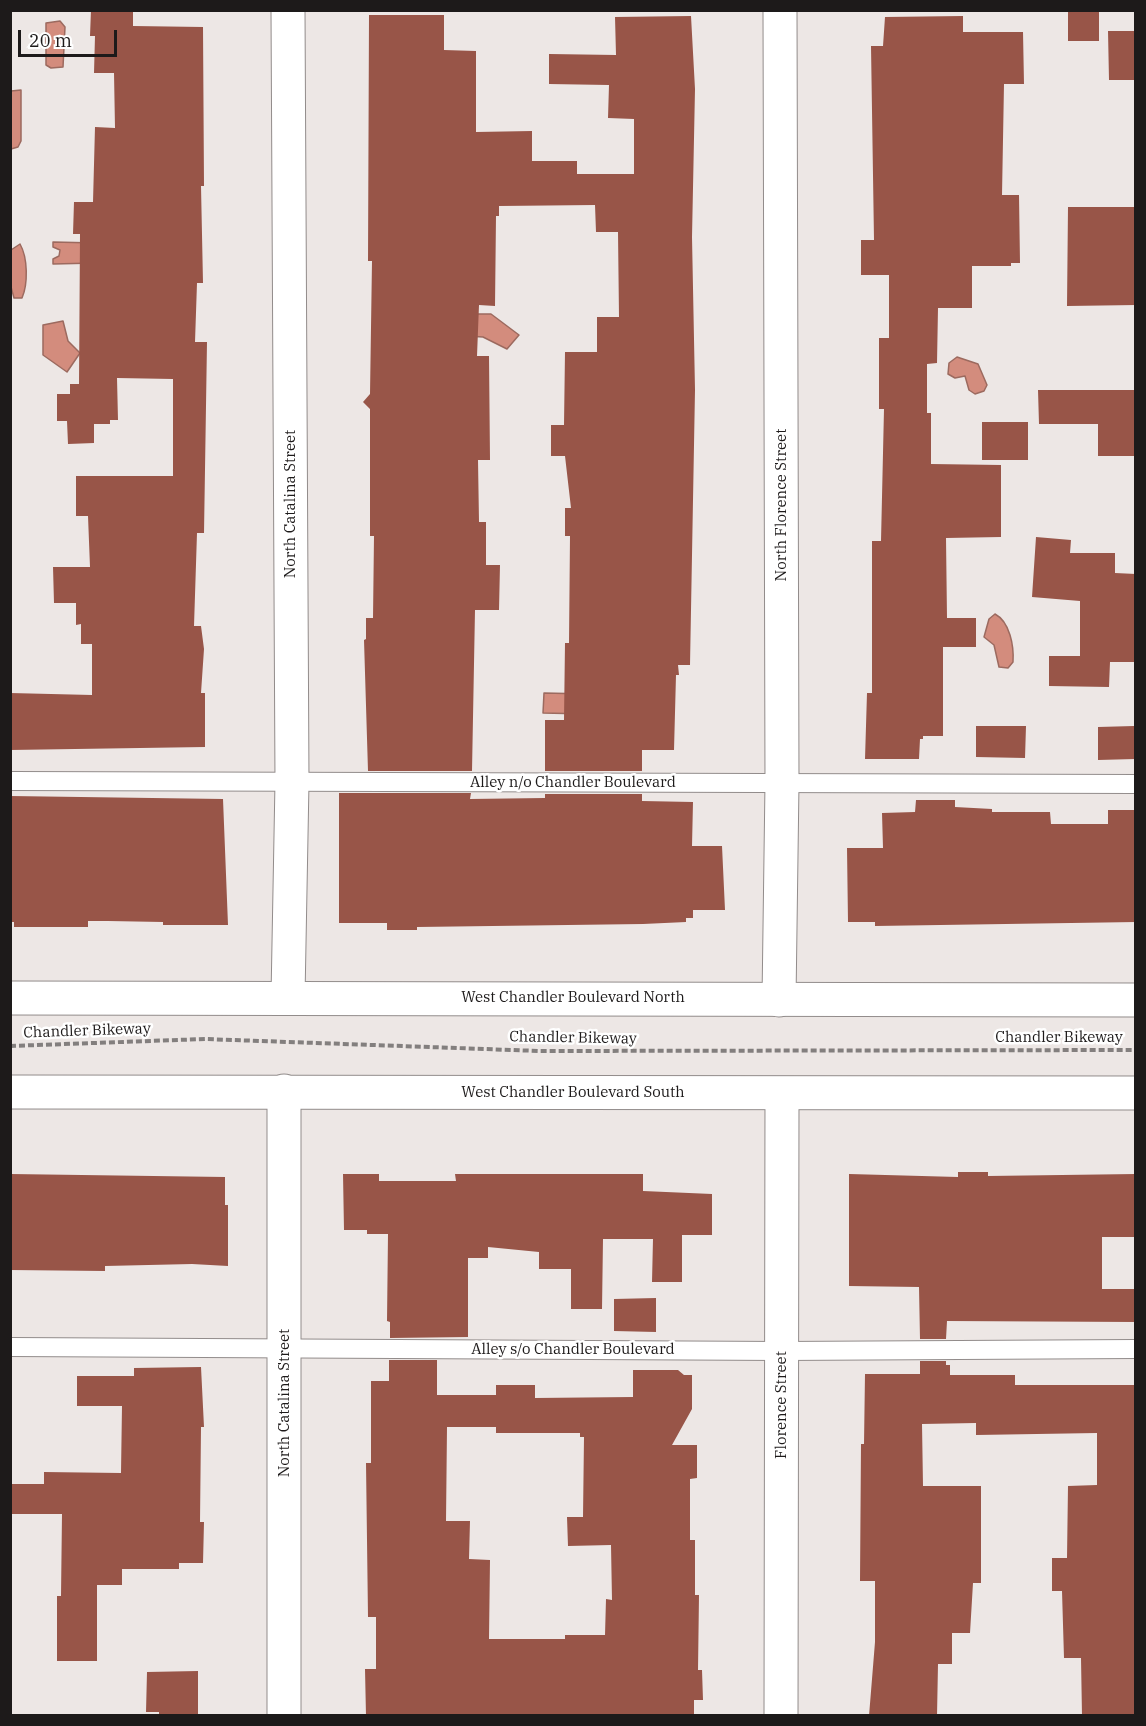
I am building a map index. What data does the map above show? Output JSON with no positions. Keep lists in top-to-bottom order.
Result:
{
  "streets": {
    "street": [
      "North Catalina Street",
      "North Florence Street",
      "West Chandler Boulevard North",
      "West Chandler Boulevard South",
      "Florence Street"
    ],
    "lane": ["Alley n/o Chandler Boulevard", "Alley s/o Chandler Boulevard"],
    "path": ["Chandler Bikeway"]
  },
  "crossings": [
    ["North Catalina Street", "Alley n/o Chandler Boulevard"],
    ["North Catalina Street", "West Chandler Boulevard North"],
    ["North Catalina Street", "West Chandler Boulevard South"],
    ["North Catalina Street", "Alley s/o Chandler Boulevard"],
    ["North Florence Street", "Alley n/o Chandler Boulevard"],
    ["North Florence Street", "West Chandler Boulevard North"],
    ["West Chandler Boulevard South", "Florence Street"],
    ["Alley s/o Chandler Boulevard", "Florence Street"]
  ],
  "scale_bar": "20 m"
}
